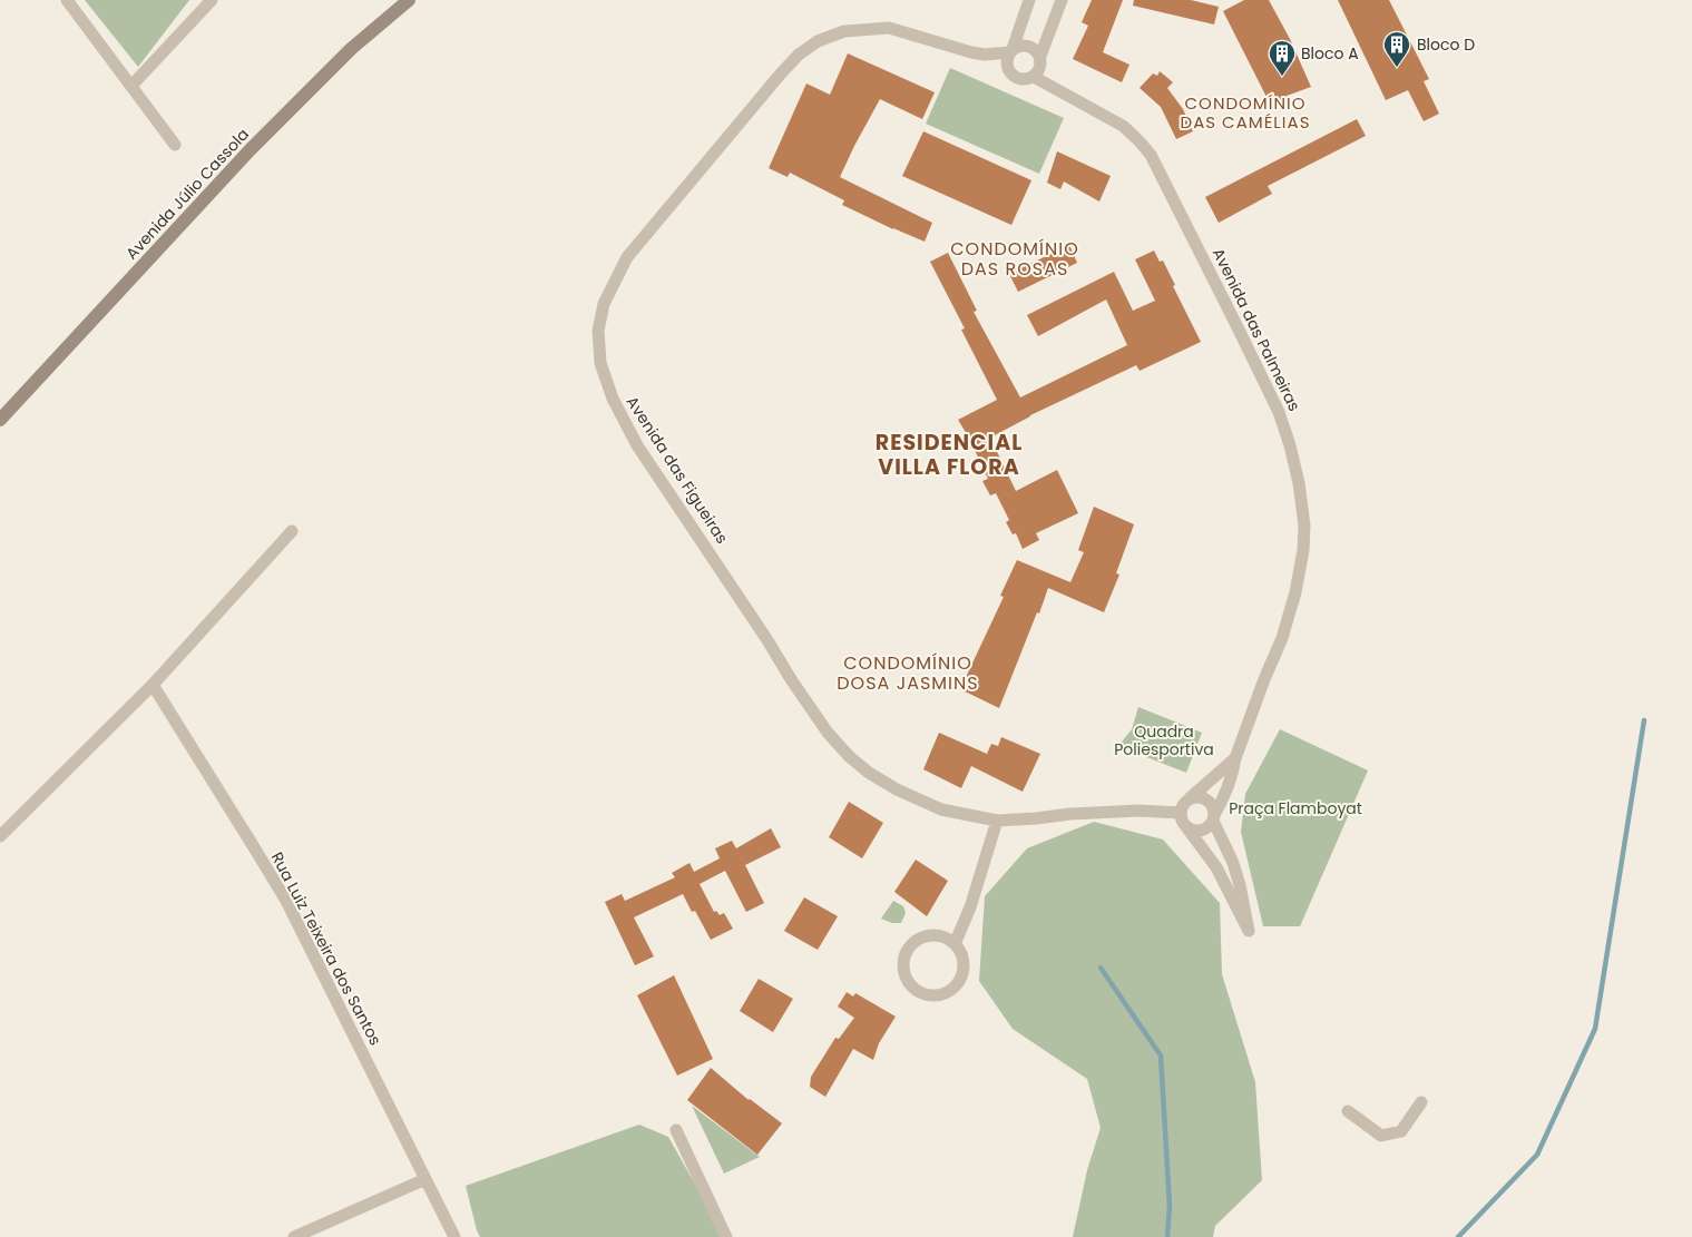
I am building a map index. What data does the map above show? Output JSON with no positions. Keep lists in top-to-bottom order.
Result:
{
  "streets": {
    "main road": ["Avenida Júlio Cassola"],
    "street": ["Avenida das Palmeiras", "Avenida das Figueiras", "Rua Luiz Teixeira dos Santos"]
  },
  "crossings": [
    ["Avenida das Palmeiras", "Avenida das Figueiras"]
  ],
  "districts": [
    "CONDOMÍNIO DAS CAMÉLIAS",
    "CONDOMÍNIO DAS ROSAS",
    "RESIDENCIAL VILLA FLORA",
    "CONDOMÍNIO DOSA JASMINS"
  ],
  "parks": ["Quadra Poliesportiva", "Praça Flamboyat"],
  "places": {
    "building": ["Bloco D", "Bloco A"]
  }
}
